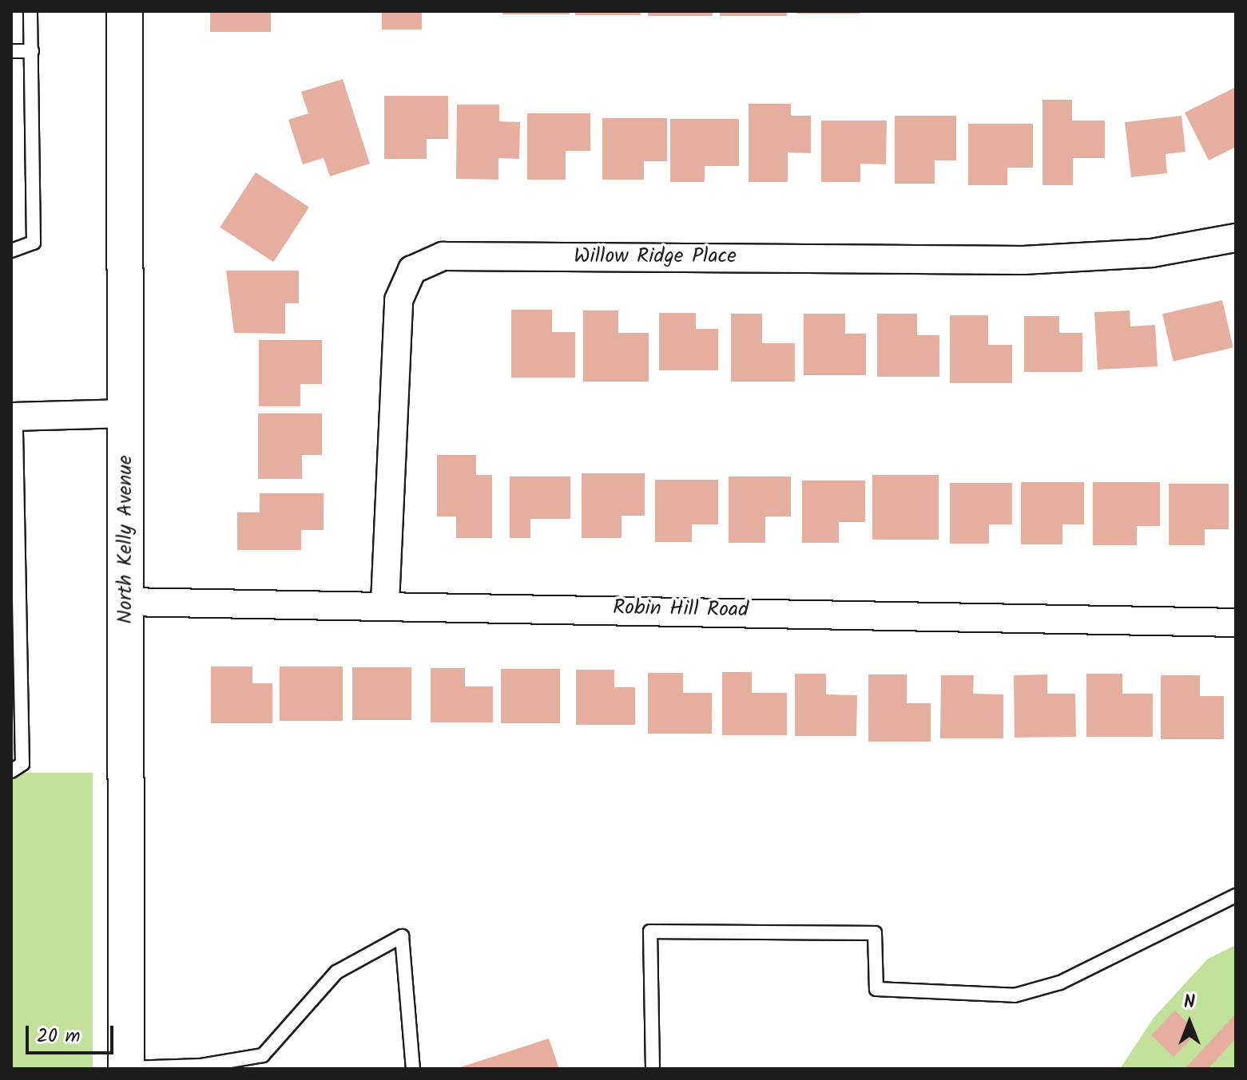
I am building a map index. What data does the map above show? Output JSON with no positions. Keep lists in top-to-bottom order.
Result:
{
  "streets": {
    "main road": ["North Kelly Avenue"],
    "street": ["Willow Ridge Place", "Robin Hill Road"]
  },
  "crossings": [
    ["Willow Ridge Place", "Robin Hill Road"],
    ["North Kelly Avenue", "Robin Hill Road"]
  ],
  "scale_bar": "20 m",
  "north": "top"
}
